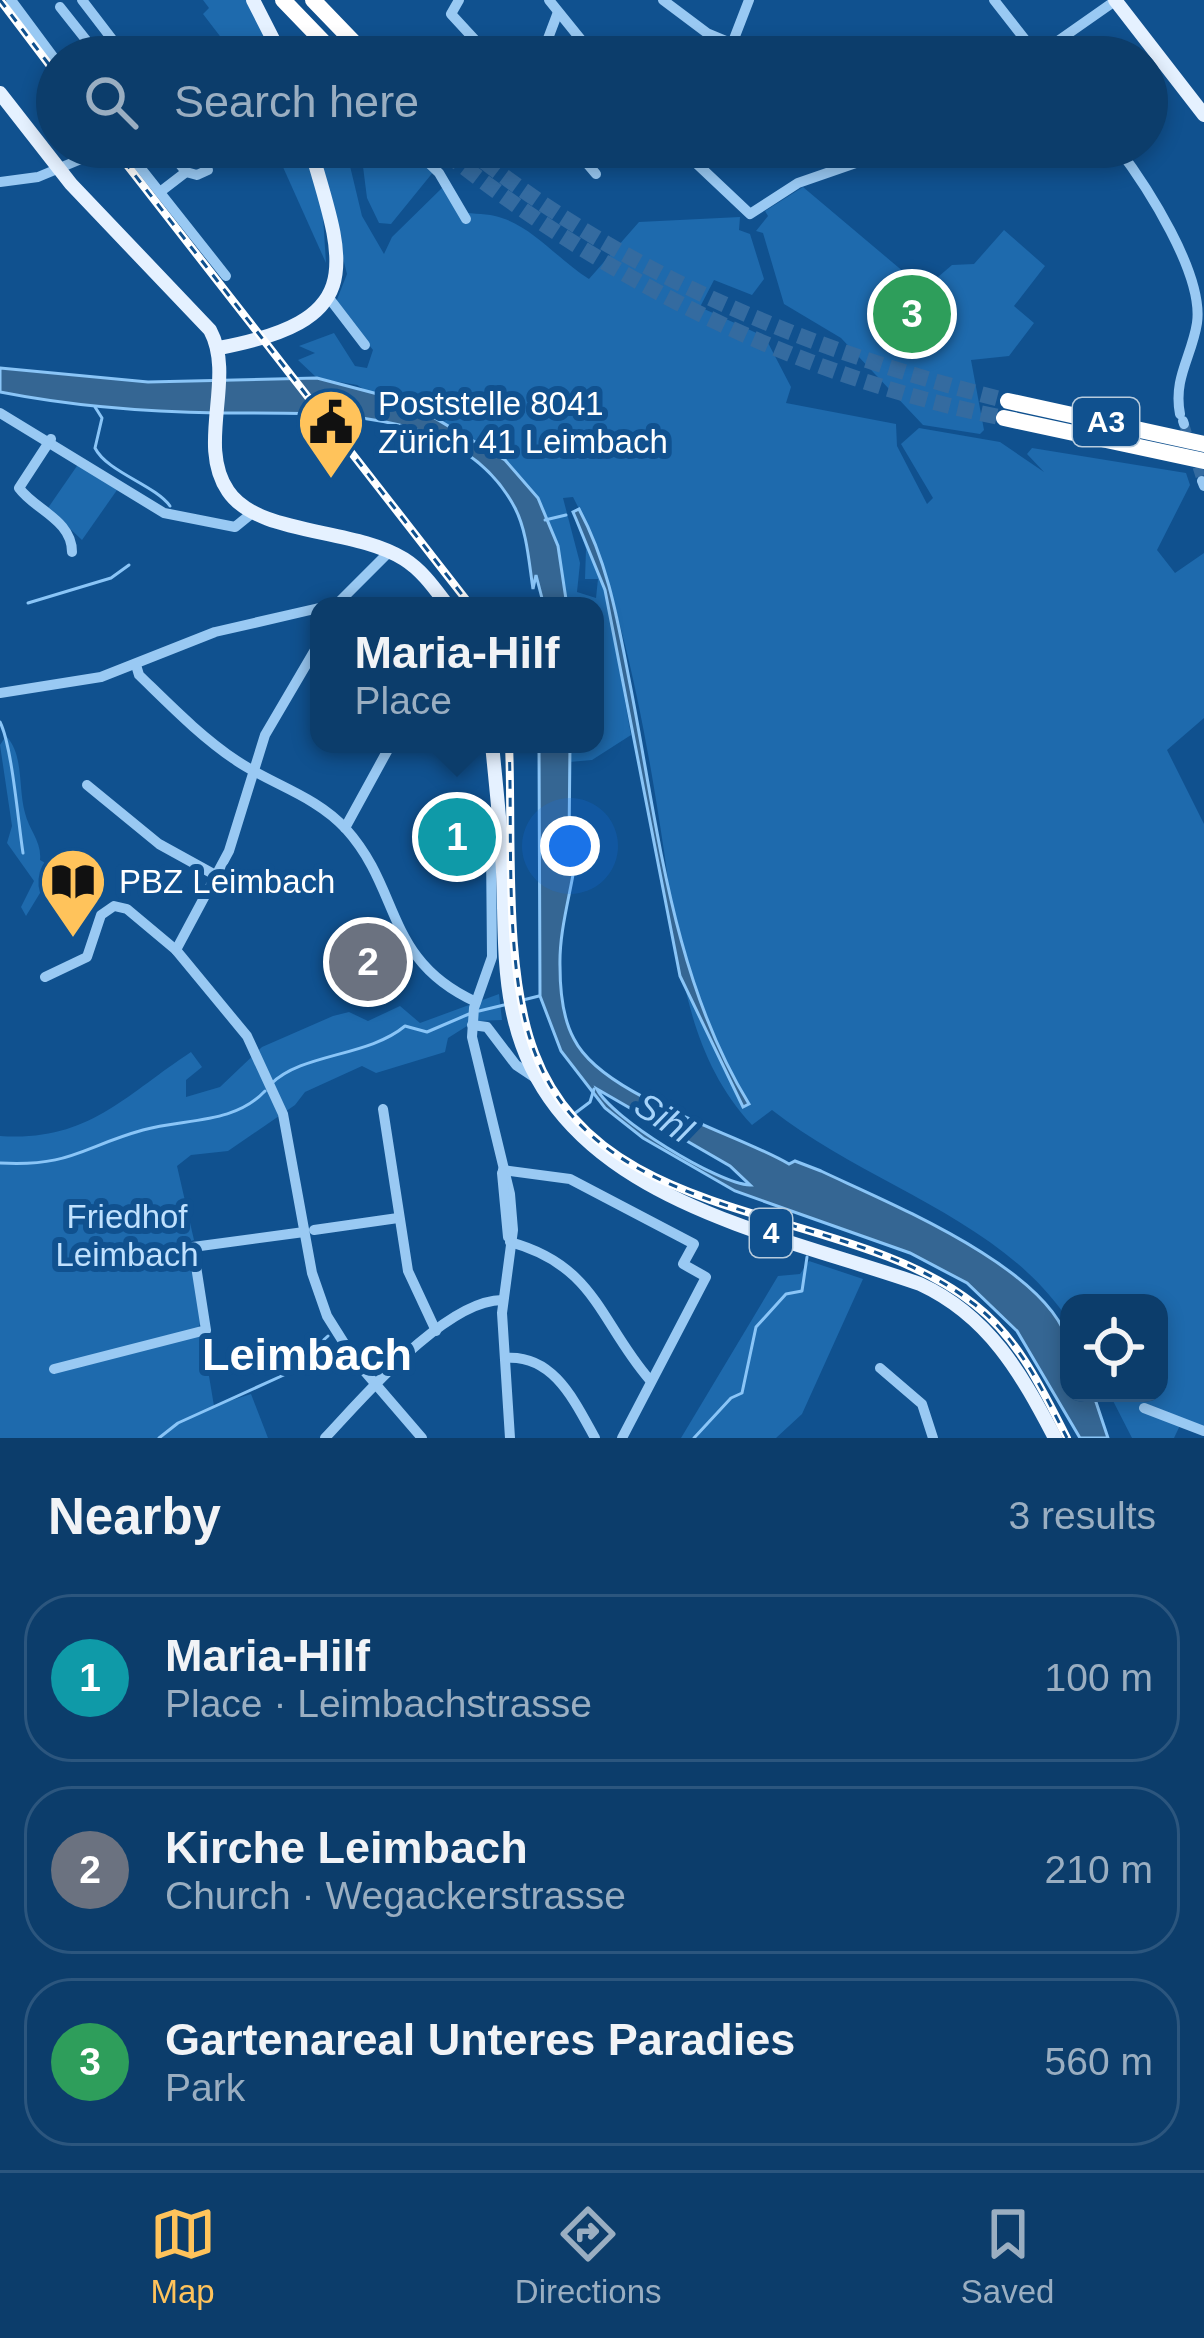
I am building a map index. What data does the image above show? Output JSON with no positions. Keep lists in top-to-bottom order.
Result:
{
  "streets": {
    "highway": ["A3"],
    "main road": ["4"]
  },
  "districts": ["Leimbach"],
  "water": ["Sihl"],
  "parks": ["Friedhof Leimbach"],
  "places": {
    "public building": ["Poststelle 8041 Zürich 41 Leimbach"],
    "library": ["PBZ Leimbach"]
  },
  "page": {
    "search": "Search here",
    "pins": ["3", "1", "2"],
    "popup": ["Maria-Hilf", "Place"],
    "heading": ["Nearby", "3 results"],
    "list": [
      {
        "mark": "1",
        "name": "Maria-Hilf",
        "note": "Place · Leimbachstrasse",
        "value": "100 m"
      },
      {
        "mark": "2",
        "name": "Kirche Leimbach",
        "note": "Church · Wegackerstrasse",
        "value": "210 m"
      },
      {
        "mark": "3",
        "name": "Gartenareal Unteres Paradies",
        "note": "Park",
        "value": "560 m"
      }
    ],
    "nav": ["Map", "Directions", "Saved"]
  }
}
